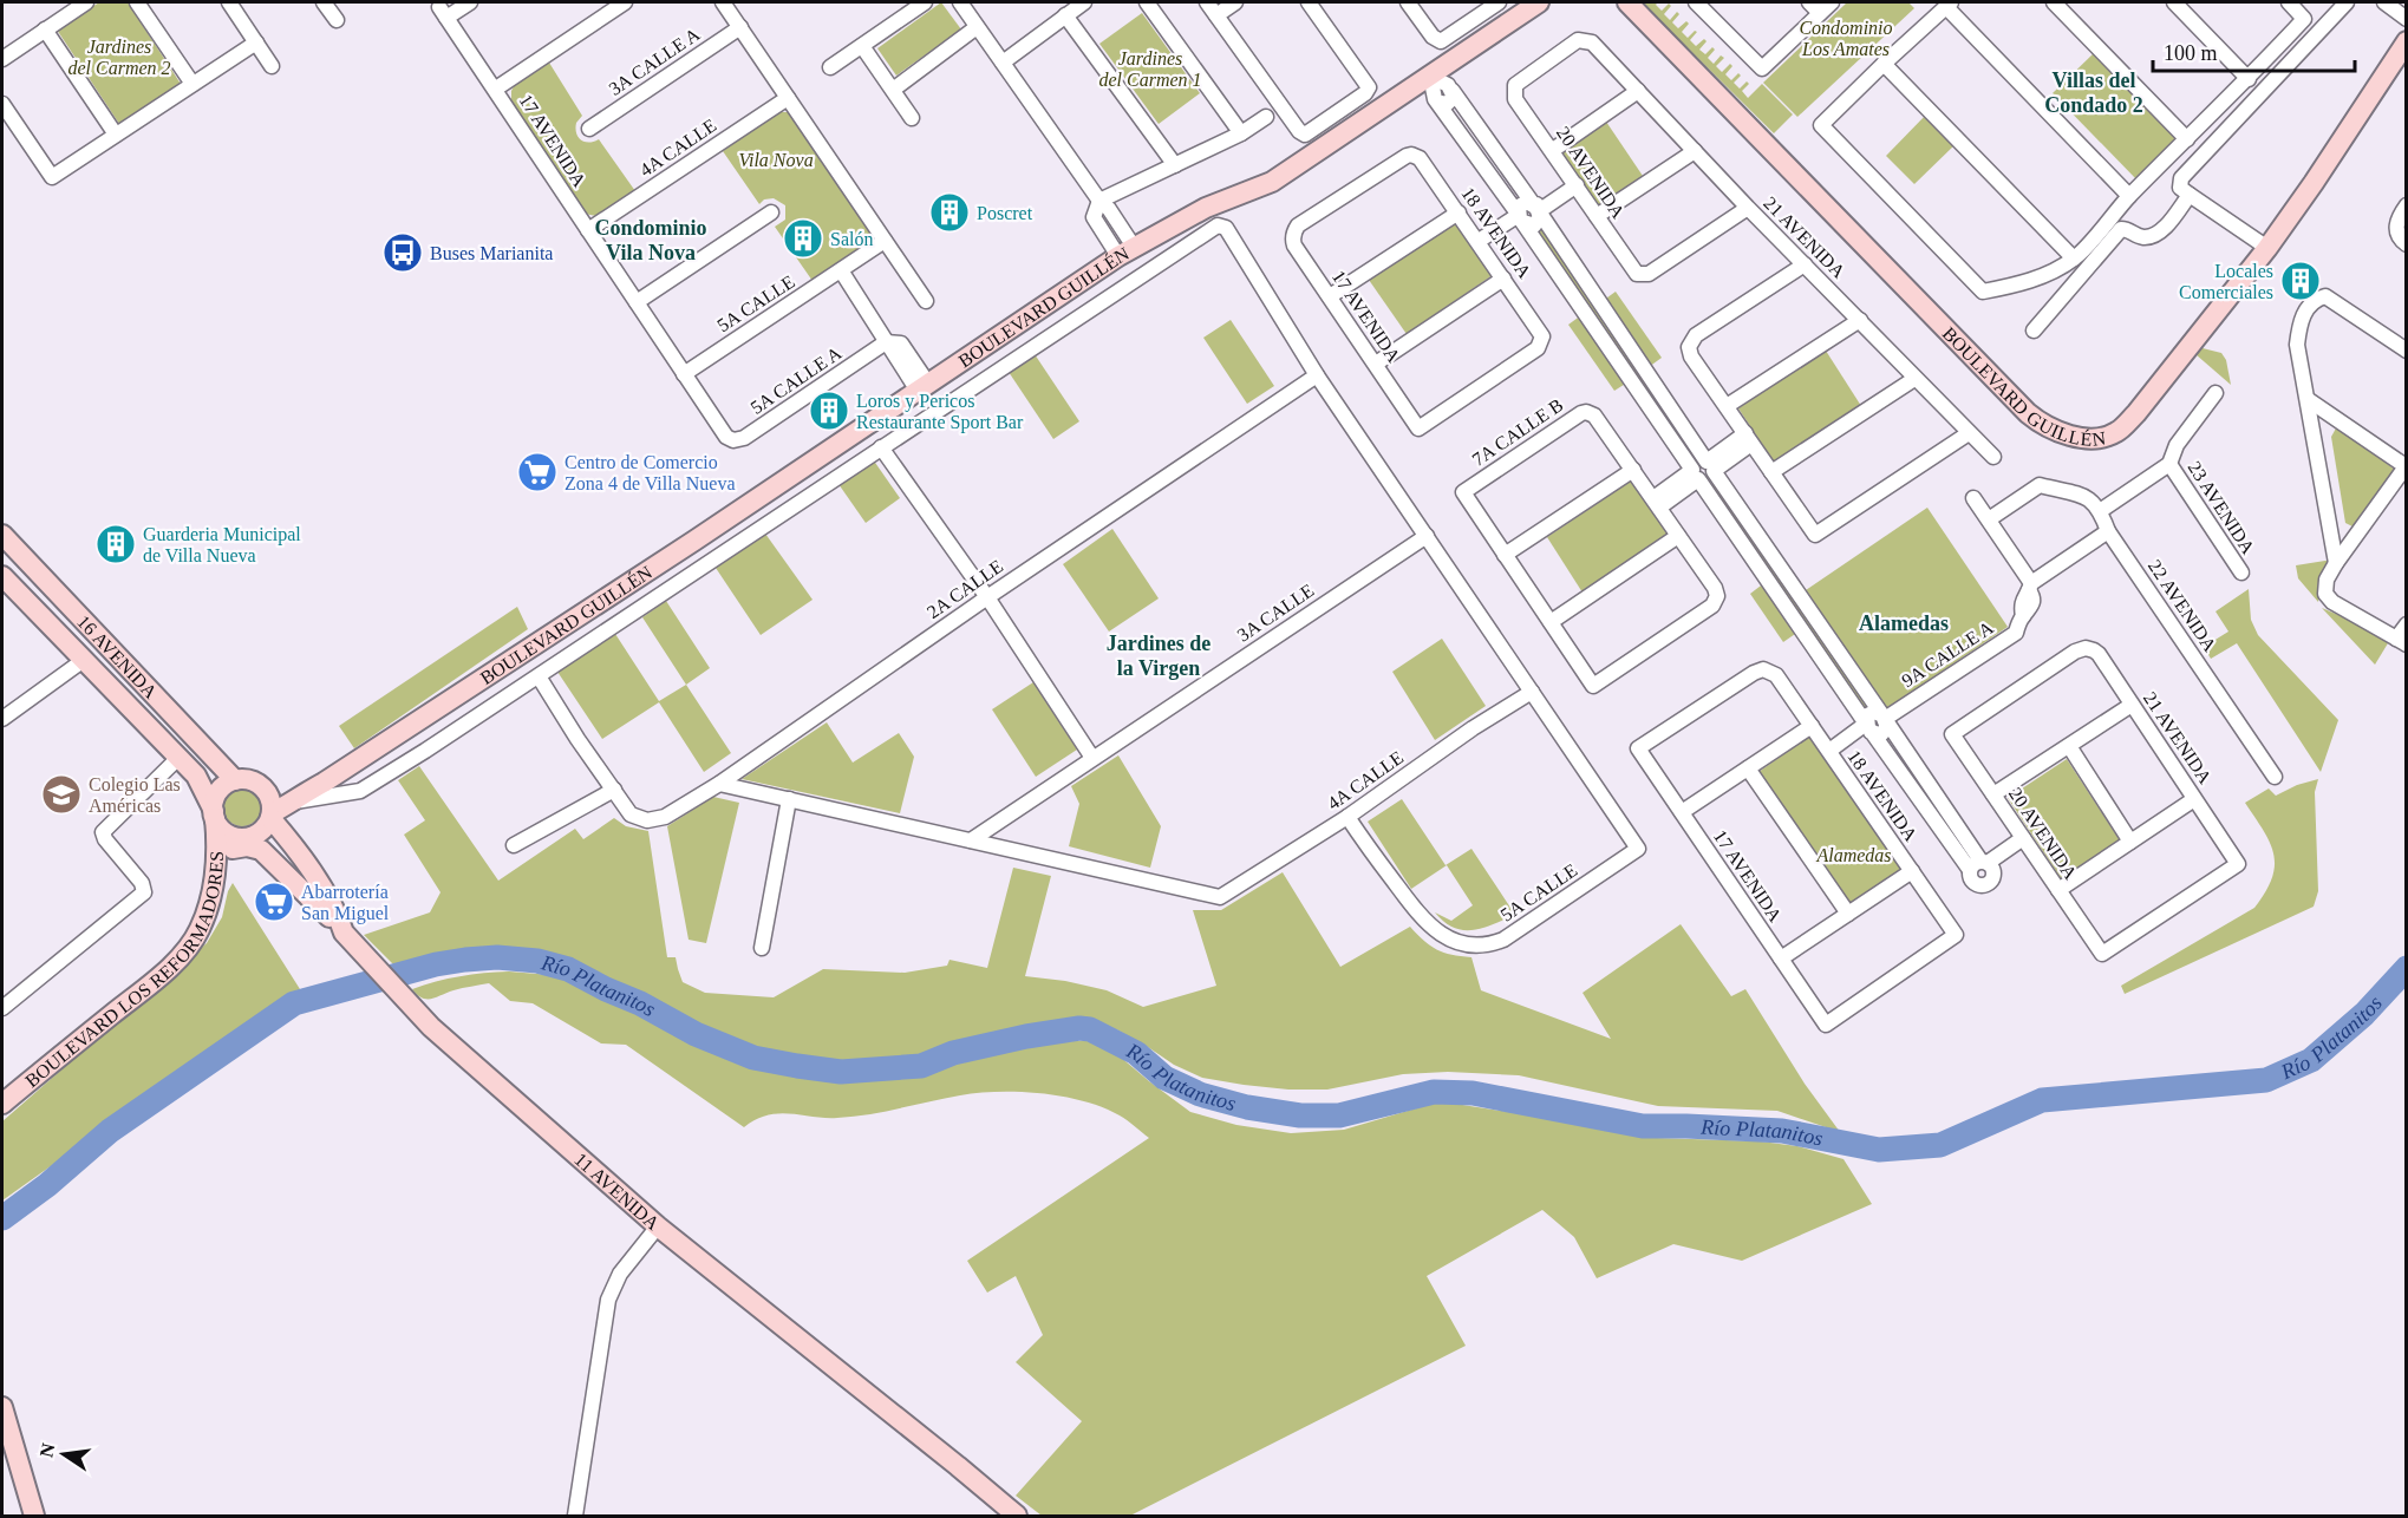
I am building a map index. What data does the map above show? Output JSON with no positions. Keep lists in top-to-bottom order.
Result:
{
  "streets": {
    "main road": [
      "BOULEVARD GUILLÉN",
      "16 AVENIDA",
      "BOULEVARD LOS REFORMADORES",
      "11 AVENIDA"
    ],
    "street": [
      "3A CALLE A",
      "17 AVENIDA",
      "4A CALLE",
      "20 AVENIDA",
      "18 AVENIDA",
      "21 AVENIDA",
      "5A CALLE",
      "5A CALLE A",
      "7A CALLE B",
      "23 AVENIDA",
      "2A CALLE",
      "22 AVENIDA",
      "3A CALLE",
      "9A CALLE A"
    ]
  },
  "crossings": [
    ["17 AVENIDA", "4A CALLE"],
    ["17 AVENIDA", "18 AVENIDA"],
    ["17 AVENIDA", "5A CALLE"],
    ["17 AVENIDA", "5A CALLE A"],
    ["4A CALLE", "5A CALLE"],
    ["4A CALLE", "3A CALLE"],
    ["20 AVENIDA", "21 AVENIDA"],
    ["BOULEVARD GUILLÉN", "16 AVENIDA"],
    ["BOULEVARD GUILLÉN", "BOULEVARD LOS REFORMADORES"],
    ["BOULEVARD GUILLÉN", "11 AVENIDA"],
    ["16 AVENIDA", "BOULEVARD LOS REFORMADORES"],
    ["16 AVENIDA", "11 AVENIDA"],
    ["BOULEVARD LOS REFORMADORES", "11 AVENIDA"]
  ],
  "districts": [
    "Villas del Condado 2",
    "Condominio Vila Nova",
    "Alamedas",
    "Jardines de la Virgen"
  ],
  "water": ["Río Platanitos"],
  "parks": [
    "Condominio Los Amates",
    "Jardines del Carmen 2",
    "Jardines del Carmen 1",
    "Vila Nova",
    "Alamedas"
  ],
  "places": {
    "building": [
      "Poscret",
      "Salón",
      "Locales Comerciales",
      "Loros y Pericos Restaurante Sport Bar",
      "Guarderia Municipal de Villa Nueva"
    ],
    "bus stop": ["Buses Marianita"],
    "supermarket": ["Centro de Comercio Zona 4 de Villa Nueva", "Abarrotería San Miguel"],
    "school or university": ["Colegio Las Américas"]
  },
  "scale_bar": "100 m",
  "north": "left"
}
